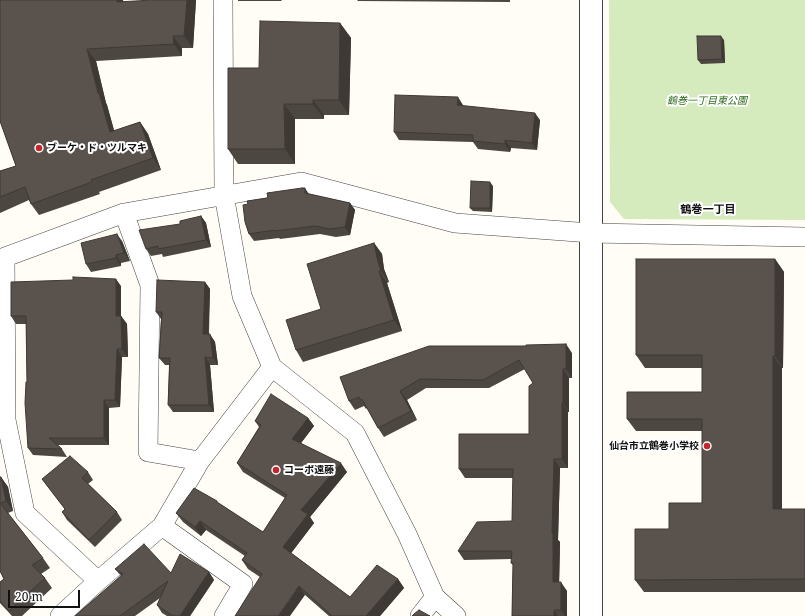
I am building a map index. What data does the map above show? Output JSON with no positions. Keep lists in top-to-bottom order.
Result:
{
  "districts": ["鶴巻一丁目"],
  "parks": ["鶴巻一丁目東公園"],
  "places": ["ブーケ・ド・ツルマキ", "仙台市立鶴巻小学校", "コーポ遠藤"],
  "scale_bar": "20 m"
}
